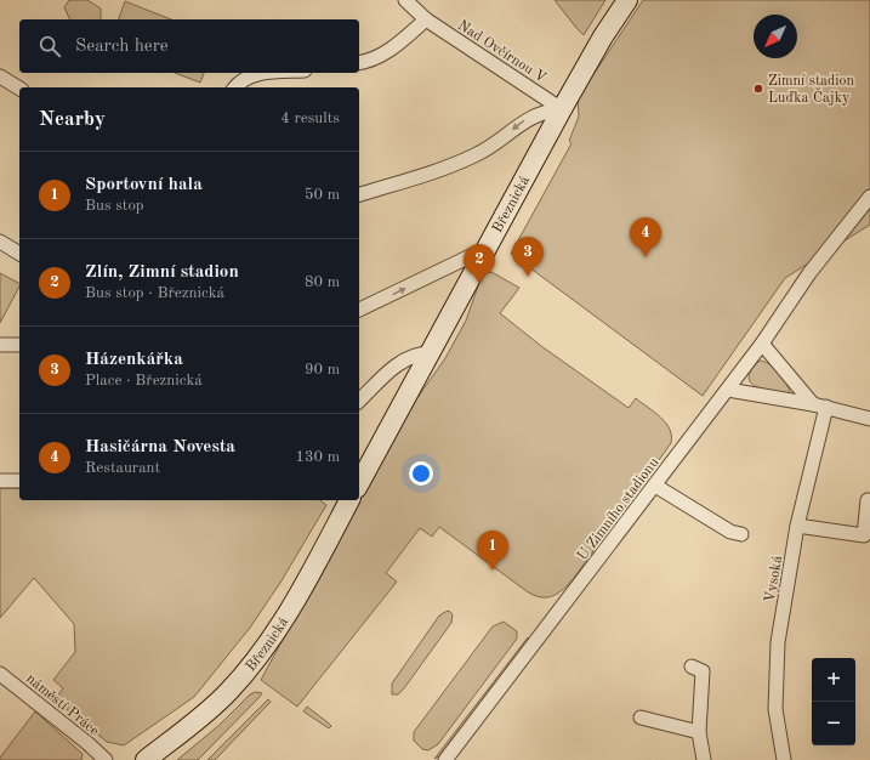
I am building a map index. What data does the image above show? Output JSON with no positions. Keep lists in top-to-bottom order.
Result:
{
  "streets": {
    "main road": ["Březnická"],
    "street": [
      "Nad Ovčírnou V",
      "U Zimního stadionu",
      "Vysoká",
      "náměstí Práce"
    ]
  },
  "crossings": [
    ["Nad Ovčírnou V", "Březnická"]
  ],
  "places": ["Zimní stadion Luďka Čajky"],
  "north": "bottom left",
  "page": {
    "search": "Search here",
    "heading": ["Nearby", "4 results"],
    "list": [
      {
        "mark": "1",
        "name": "Sportovní hala",
        "note": "Bus stop",
        "value": "50 m"
      },
      {
        "mark": "2",
        "name": "Zlín, Zimní stadion",
        "note": "Bus stop · Březnická",
        "value": "80 m"
      },
      {
        "mark": "3",
        "name": "Házenkářka",
        "note": "Place · Březnická",
        "value": "90 m"
      },
      {
        "mark": "4",
        "name": "Hasičárna Novesta",
        "note": "Restaurant",
        "value": "130 m"
      }
    ],
    "pins": [
      "4",
      "3",
      "2",
      "1"
    ],
    "map_buttons": ["+", "−"]
  }
}
